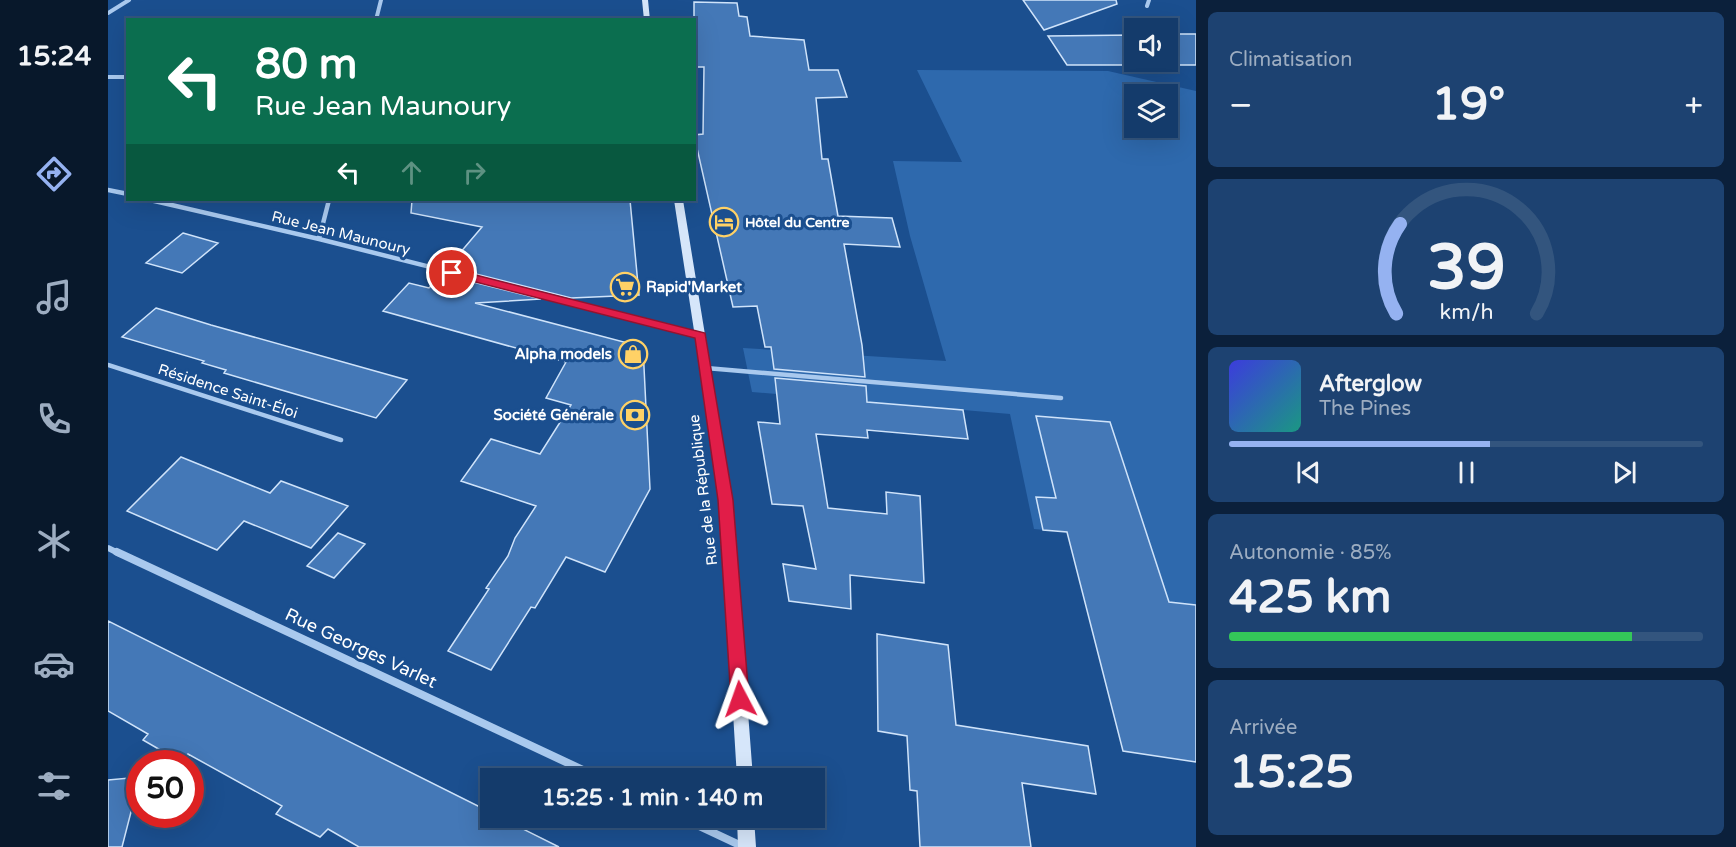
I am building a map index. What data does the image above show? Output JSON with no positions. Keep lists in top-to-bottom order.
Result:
{
  "streets": {
    "main road": ["Rue de la République"],
    "street": ["Rue Jean Maunoury", "Rue Georges Varlet"],
    "lane": ["Résidence Saint-Éloi"]
  },
  "crossings": [
    ["Rue Jean Maunoury", "Rue de la République"]
  ],
  "places": {
    "hotel": ["Hôtel du Centre"],
    "supermarket": ["Rapid'Market"],
    "shop": ["Alpha models"],
    "bank": ["Société Générale"]
  },
  "page": {
    "tabs": "15:24",
    "tile": [
      "Climatisation",
      ["Autonomie · 85%", "425 km"],
      ["Arrivée", "15:25"]
    ],
    "turn": ["80 m", "Rue Jean Maunoury"],
    "heat": ["−", "19°", "+"],
    "song": ["Afterglow", "The Pines"],
    "limit": "50",
    "trip": "15:25 · 1 min · 140 m",
    "gauge": ["39", "km/h"]
  }
}
